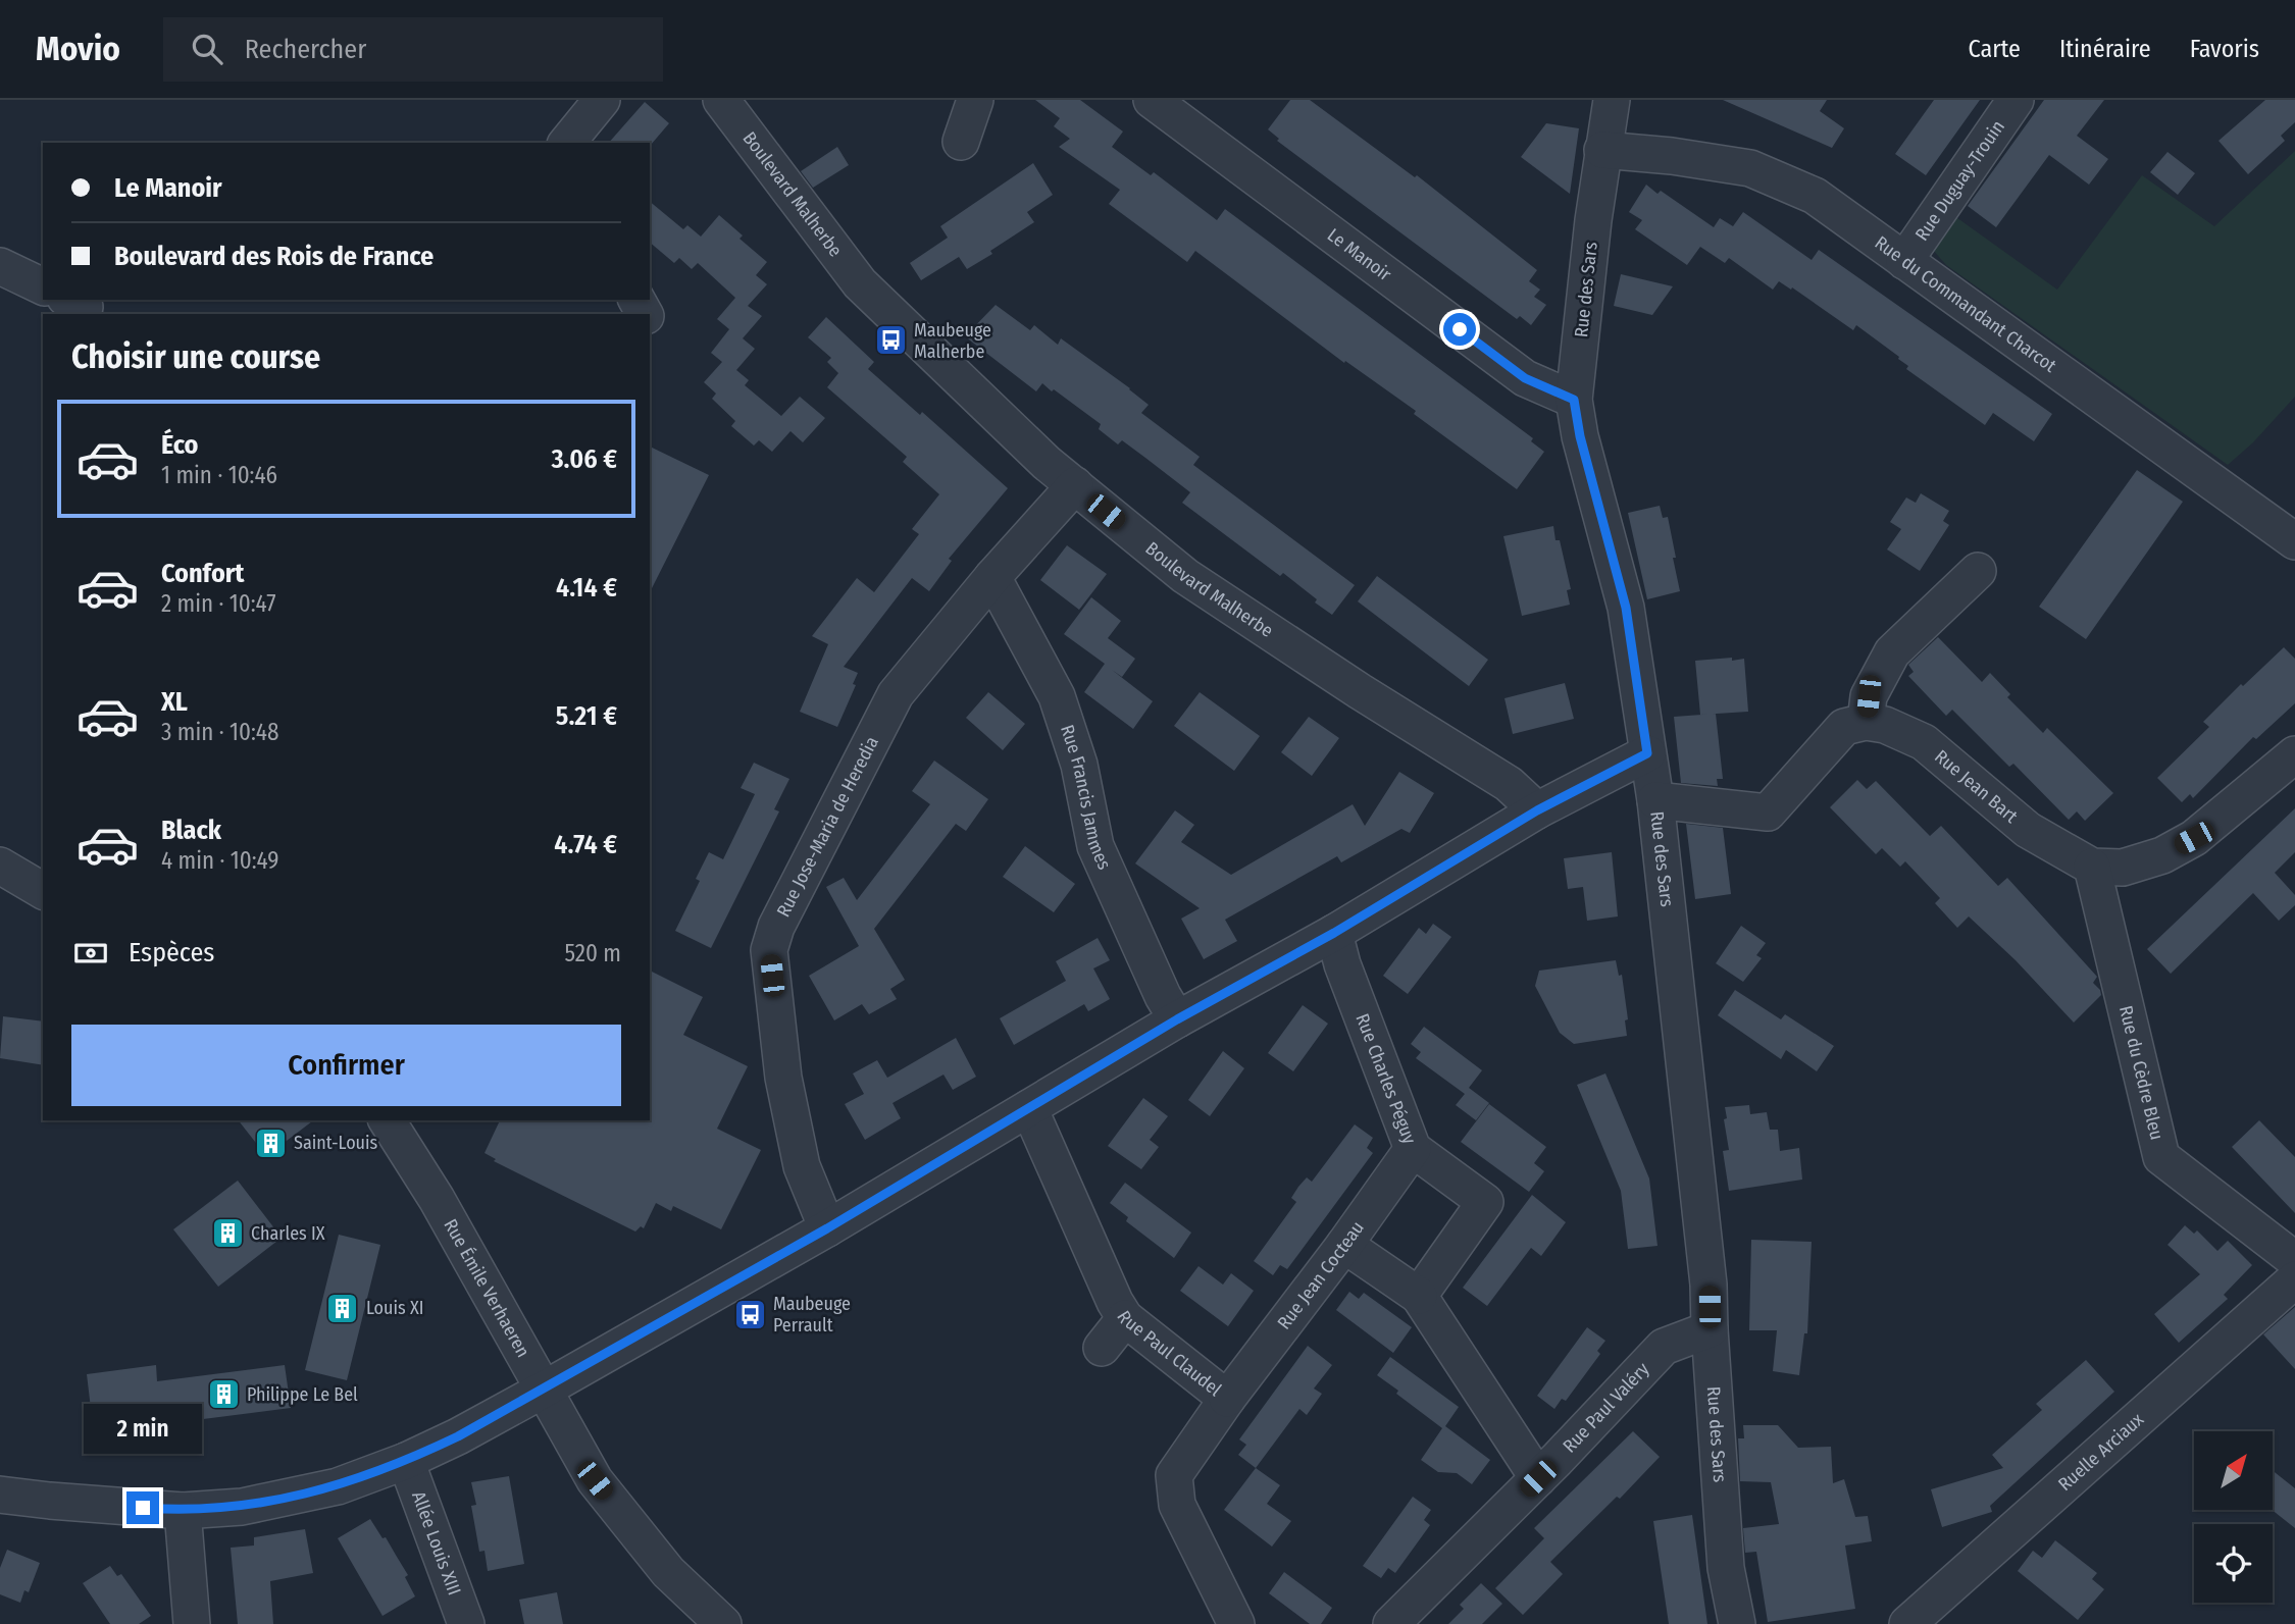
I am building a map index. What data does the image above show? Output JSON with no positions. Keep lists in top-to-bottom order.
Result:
{
  "streets": {
    "street": [
      "Rue Duguay-Trouin",
      "Boulevard Malherbe",
      "Le Manoir",
      "Rue des Sars",
      "Rue du Commandant Charcot",
      "Rue Jean Bart",
      "Rue Francis Jammes",
      "Rue Jose-Maria de Heredia",
      "Rue du Cèdre Bleu",
      "Rue Charles Péguy",
      "Rue Jean Cocteau",
      "Rue Émile Verhaeren",
      "Rue Paul Claudel",
      "Rue Paul Valéry",
      "Ruelle Arciaux",
      "Allée Louis XIII"
    ]
  },
  "crossings": [
    ["Rue Duguay-Trouin", "Rue du Commandant Charcot"],
    ["Boulevard Malherbe", "Rue Jose-Maria de Heredia"],
    ["Le Manoir", "Rue des Sars"],
    ["Rue des Sars", "Rue du Commandant Charcot"],
    ["Rue des Sars", "Rue Paul Valéry"],
    ["Rue Jean Bart", "Rue du Cèdre Bleu"],
    ["Rue Francis Jammes", "Rue Jose-Maria de Heredia"],
    ["Rue Charles Péguy", "Rue Jean Cocteau"],
    ["Rue Jean Cocteau", "Rue Paul Claudel"]
  ],
  "places": {
    "bus stop": ["Maubeuge Malherbe", "Maubeuge Perrault"],
    "building": [
      "Saint-Louis",
      "Charles IX",
      "Louis XI",
      "Philippe Le Bel"
    ]
  },
  "north": "top right",
  "page": {
    "header": "Movio",
    "search": "Rechercher",
    "nav": ["Carte", "Itinéraire", "Favoris"],
    "banner": ["Le Manoir", "Boulevard des Rois de France"],
    "heading": "Choisir une course",
    "list": [
      {
        "name": "Éco",
        "note": "1 min · 10:46",
        "value": "3.06 €"
      },
      {
        "name": "Confort",
        "note": "2 min · 10:47",
        "value": "4.14 €"
      },
      {
        "name": "XL",
        "note": "3 min · 10:48",
        "value": "5.21 €"
      },
      {
        "name": "Black",
        "note": "4 min · 10:49",
        "value": "4.74 €"
      }
    ],
    "pay": ["Espèces", "520 m"],
    "buttons": "Confirmer",
    "bubble": "2 min"
  }
}
